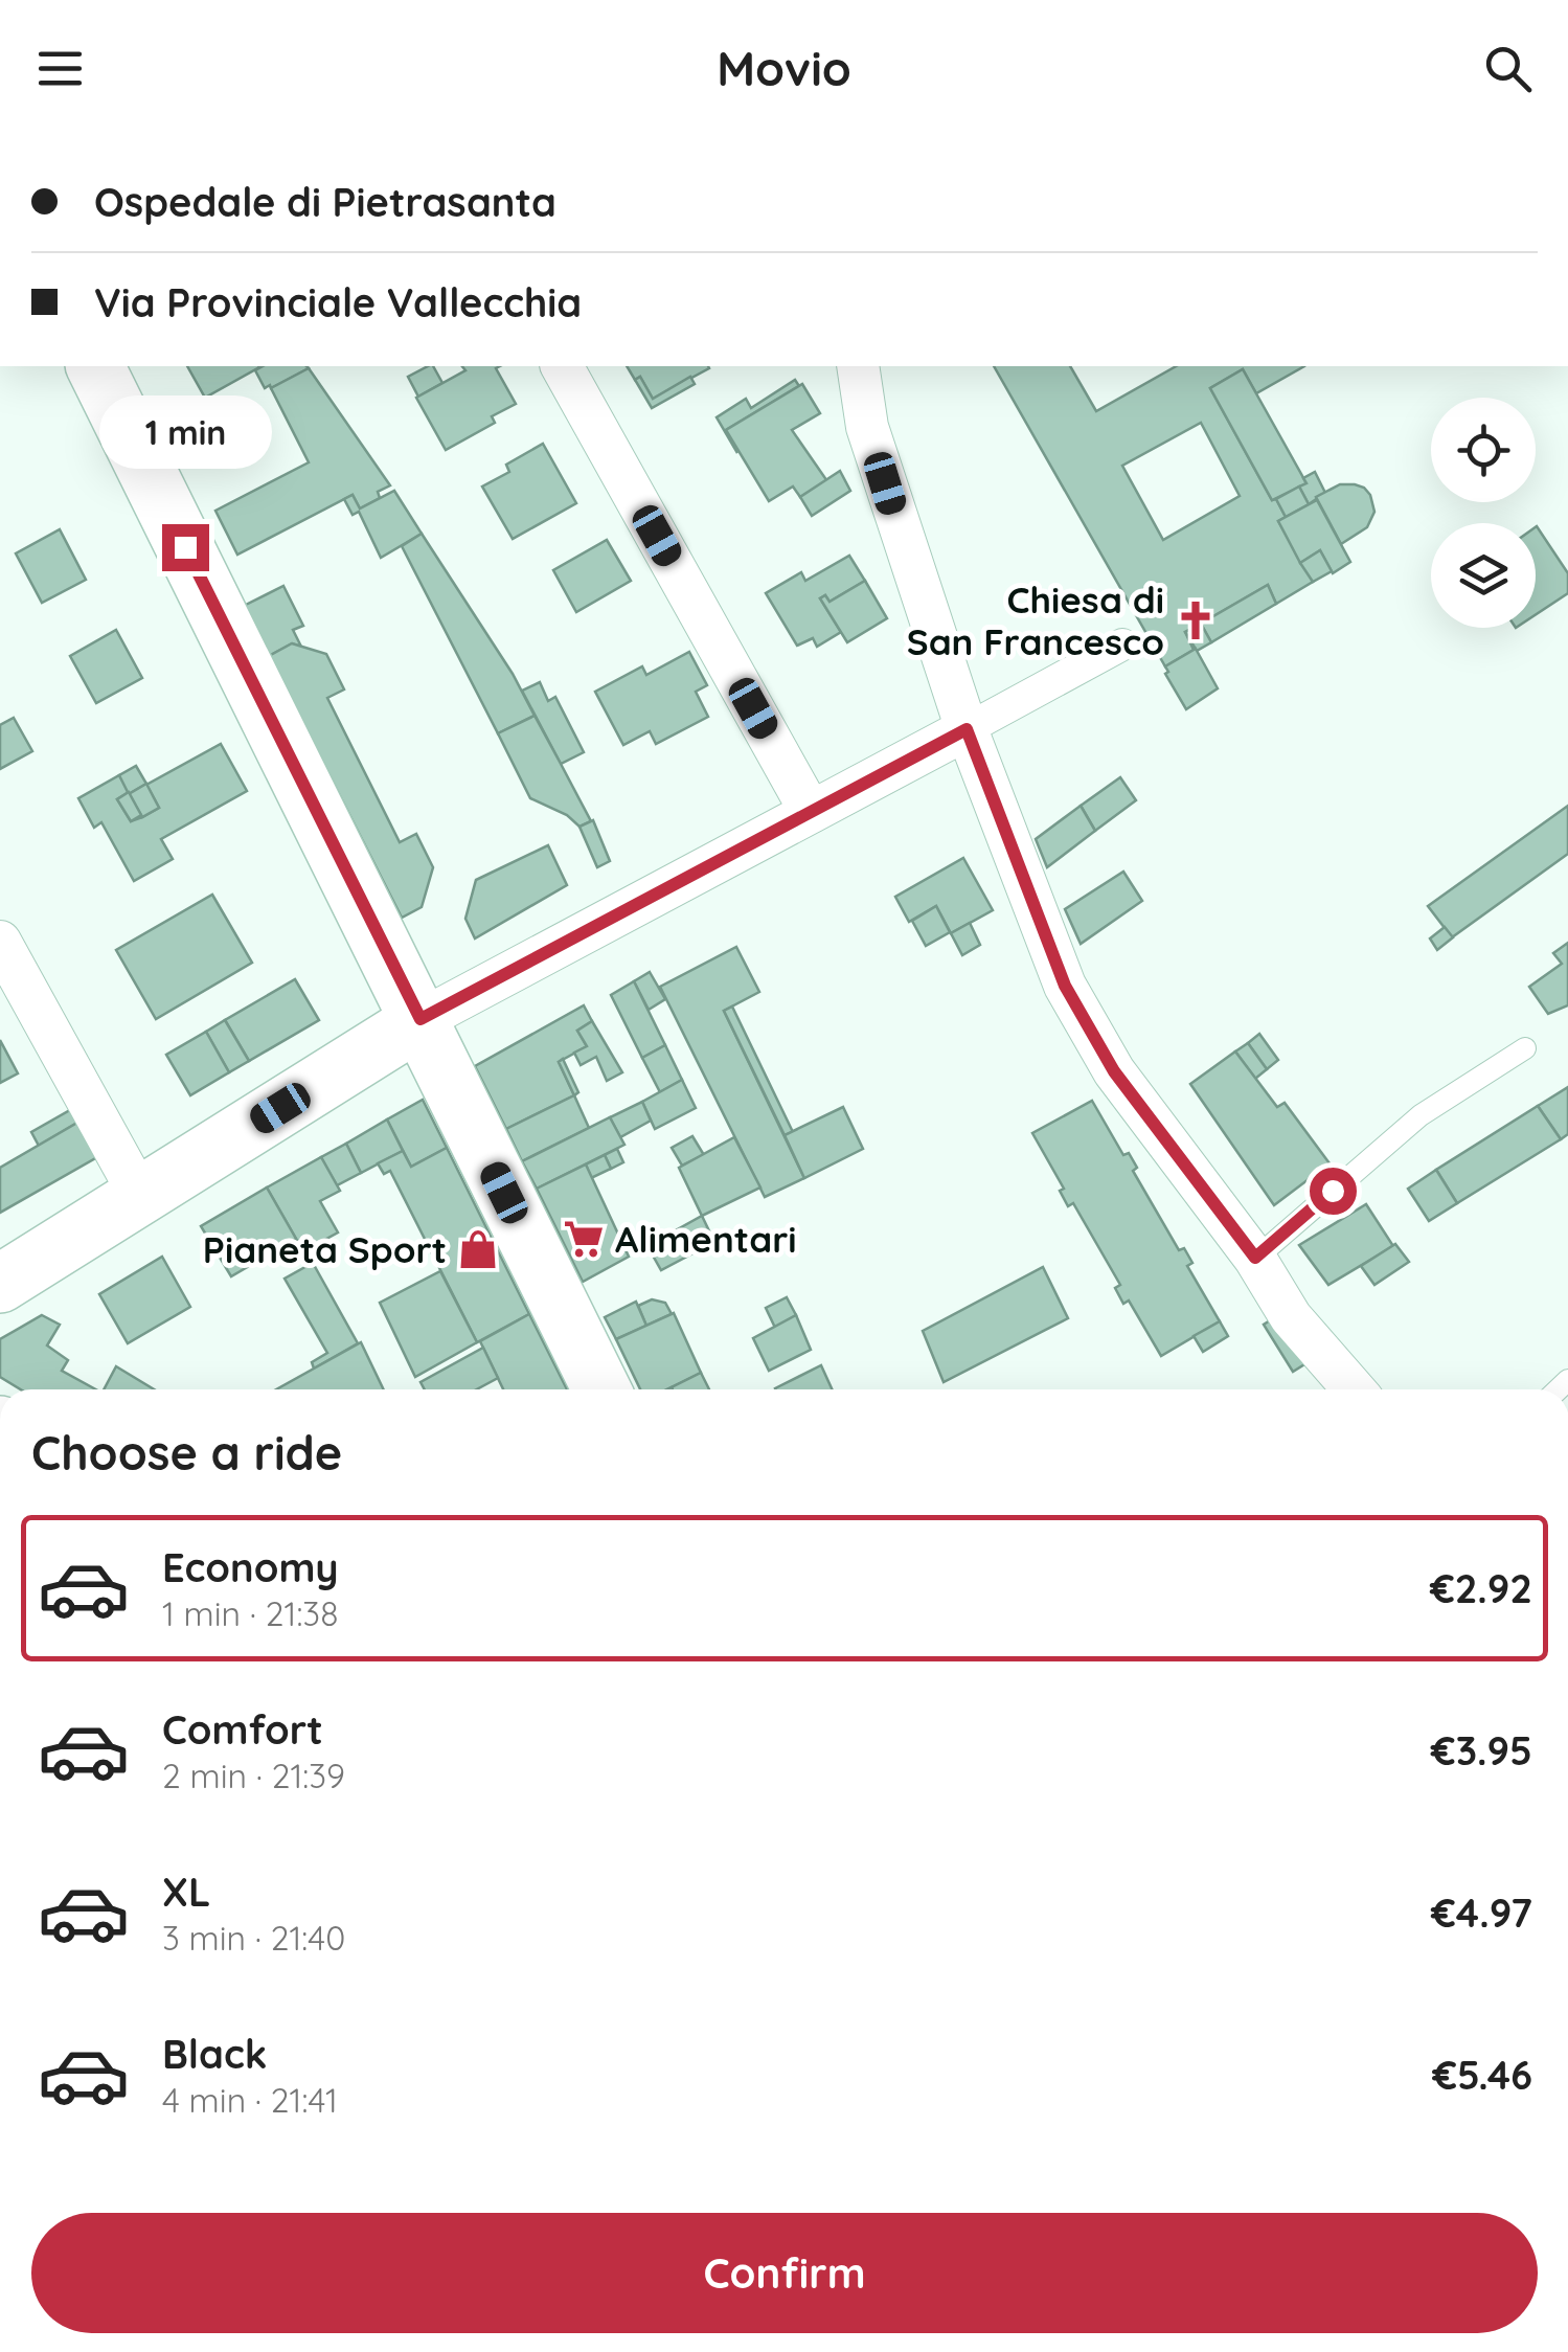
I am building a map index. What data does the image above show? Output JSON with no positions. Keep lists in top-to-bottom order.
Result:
{
  "places": {
    "church": ["Chiesa di San Francesco"],
    "supermarket": ["Alimentari"],
    "shop": ["Pianeta Sport"]
  },
  "page": {
    "header": "Movio",
    "banner": ["Ospedale di Pietrasanta", "Via Provinciale Vallecchia"],
    "bubble": "1 min",
    "heading": "Choose a ride",
    "list": [
      {
        "name": "Economy",
        "note": "1 min · 21:38",
        "value": "€2.92"
      },
      {
        "name": "Comfort",
        "note": "2 min · 21:39",
        "value": "€3.95"
      },
      {
        "name": "XL",
        "note": "3 min · 21:40",
        "value": "€4.97"
      },
      {
        "name": "Black",
        "note": "4 min · 21:41",
        "value": "€5.46"
      }
    ],
    "buttons": "Confirm"
  }
}
